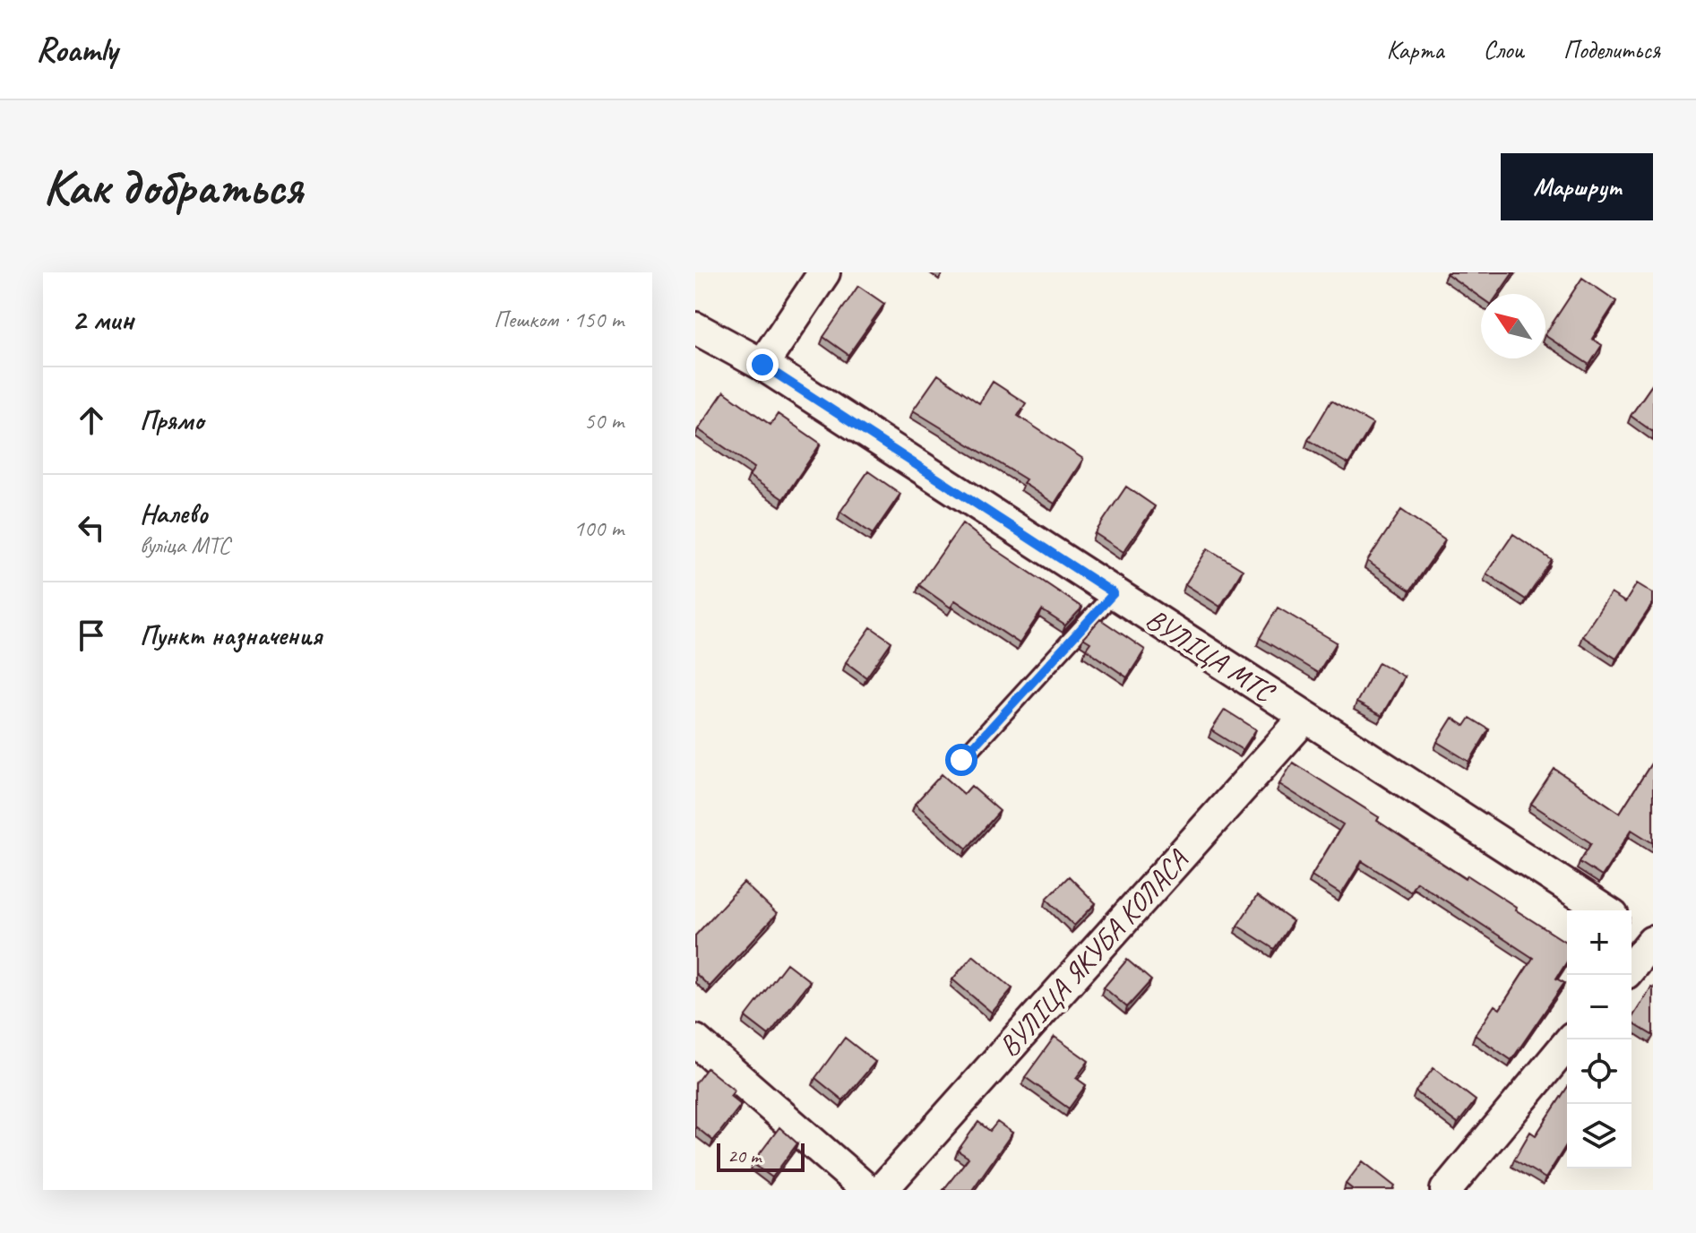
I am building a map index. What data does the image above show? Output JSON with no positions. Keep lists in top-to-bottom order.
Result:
{
  "streets": {
    "street": ["ВУЛІЦА МТС", "ВУЛІЦА ЯКУБА КОЛАСА"]
  },
  "crossings": [
    ["ВУЛІЦА МТС", "ВУЛІЦА ЯКУБА КОЛАСА"]
  ],
  "scale_bar": "20 m",
  "north": "top left",
  "page": {
    "header": "Roamly",
    "nav": ["Карта", "Слои", "Поделиться"],
    "buttons": "Маршрут",
    "title": "Как добраться",
    "heading": ["2 мин", "Пешком · 150 m"],
    "list": [
      ["Прямо", "50 m"],
      ["Налево", "вуліца МТС", "100 m"],
      "Пункт назначения"
    ],
    "map_buttons": ["+", "−"],
    "scale": "20 m"
  }
}
